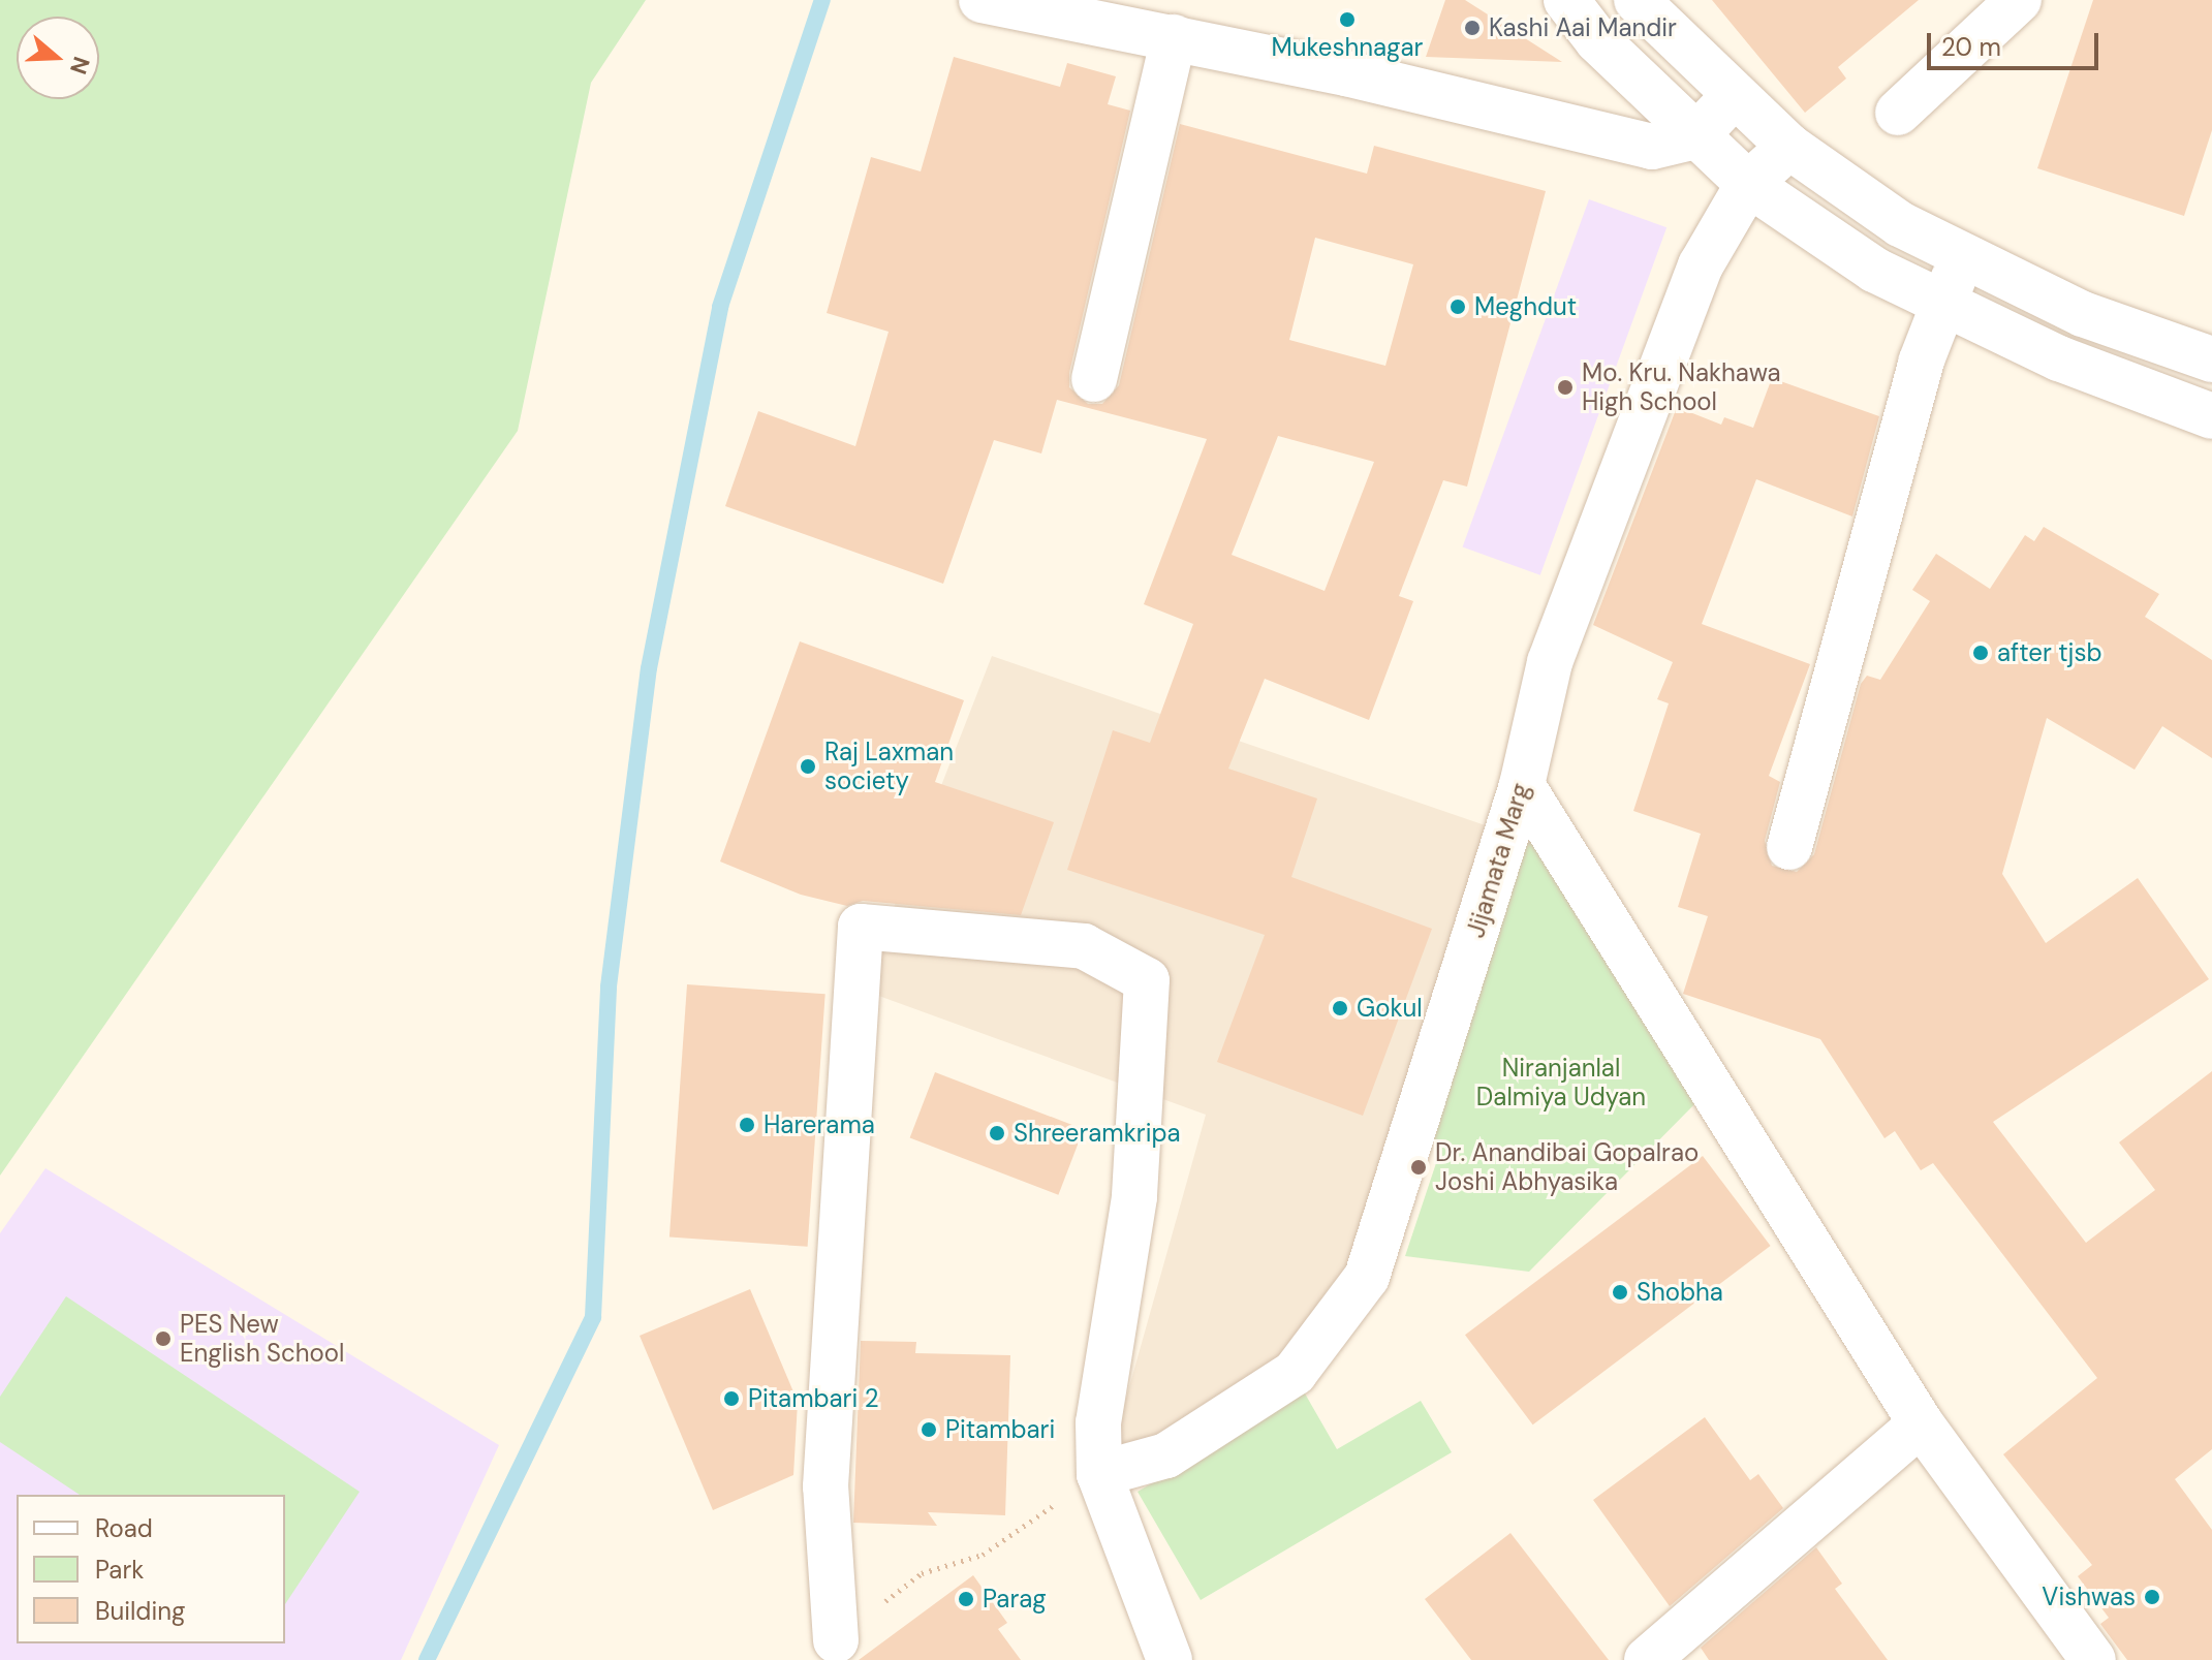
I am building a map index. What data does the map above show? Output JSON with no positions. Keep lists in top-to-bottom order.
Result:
{
  "streets": {
    "street": ["Jijamata Marg"]
  },
  "parks": ["Niranjanlal Dalmiya Udyan"],
  "places": [
    "Mukeshnagar",
    "Kashi Aai Mandir",
    "Meghdut",
    "Mo. Kru. Nakhawa High School",
    "after tjsb",
    "Raj Laxman society",
    "Gokul",
    "Harerama",
    "Shreeramkripa",
    "Dr. Anandibai Gopalrao Joshi Abhyasika",
    "Shobha",
    "PES New English School",
    "Pitambari 2",
    "Pitambari",
    "Vishwas",
    "Parag"
  ],
  "legend": ["Road", "Park", "Building"],
  "scale_bar": "20 m",
  "north": "right"
}
